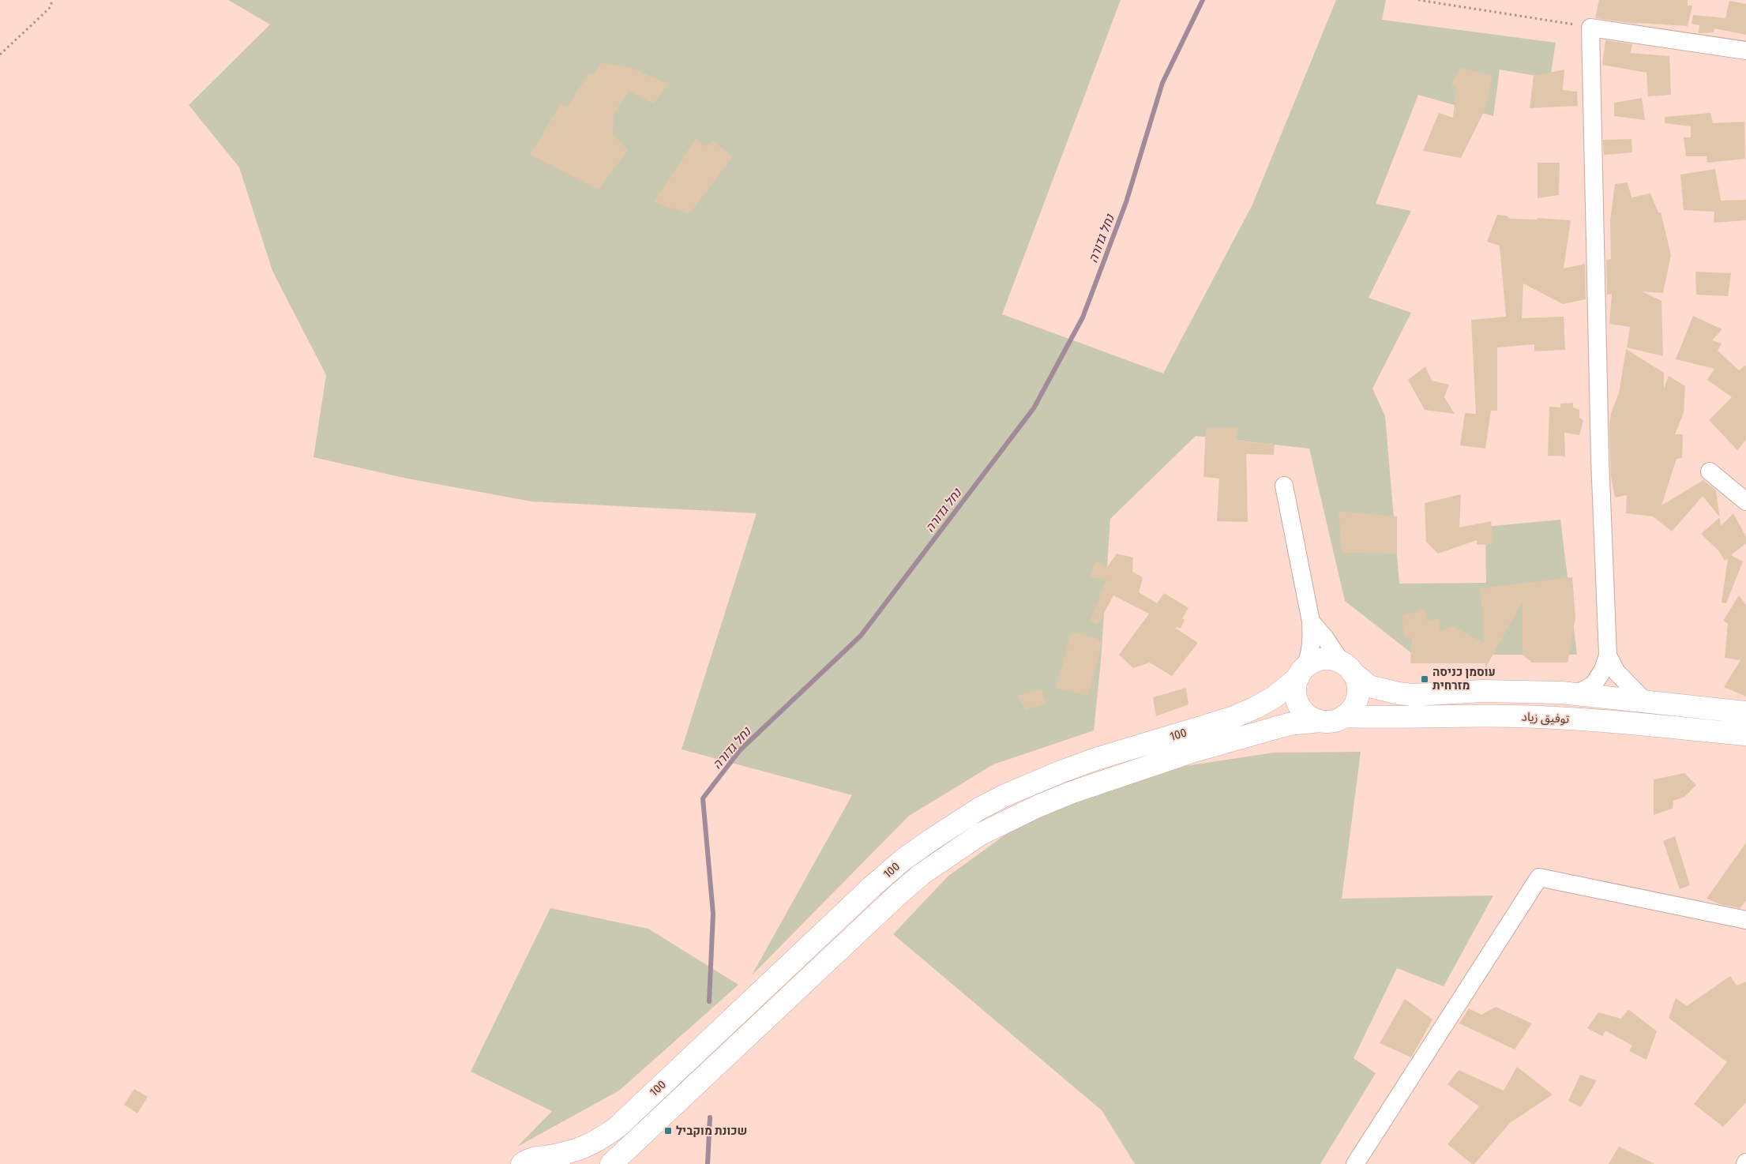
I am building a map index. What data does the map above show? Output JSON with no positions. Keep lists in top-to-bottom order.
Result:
{
  "streets": {
    "main road": ["توفيق زياد", "100"]
  },
  "crossings": [
    ["توفيق زياد", "100"]
  ],
  "water": ["נחל גדורה"],
  "places": {
    "transit": ["עוסמן כניסה מזרחית", "שכונת מוקביל"]
  }
}
